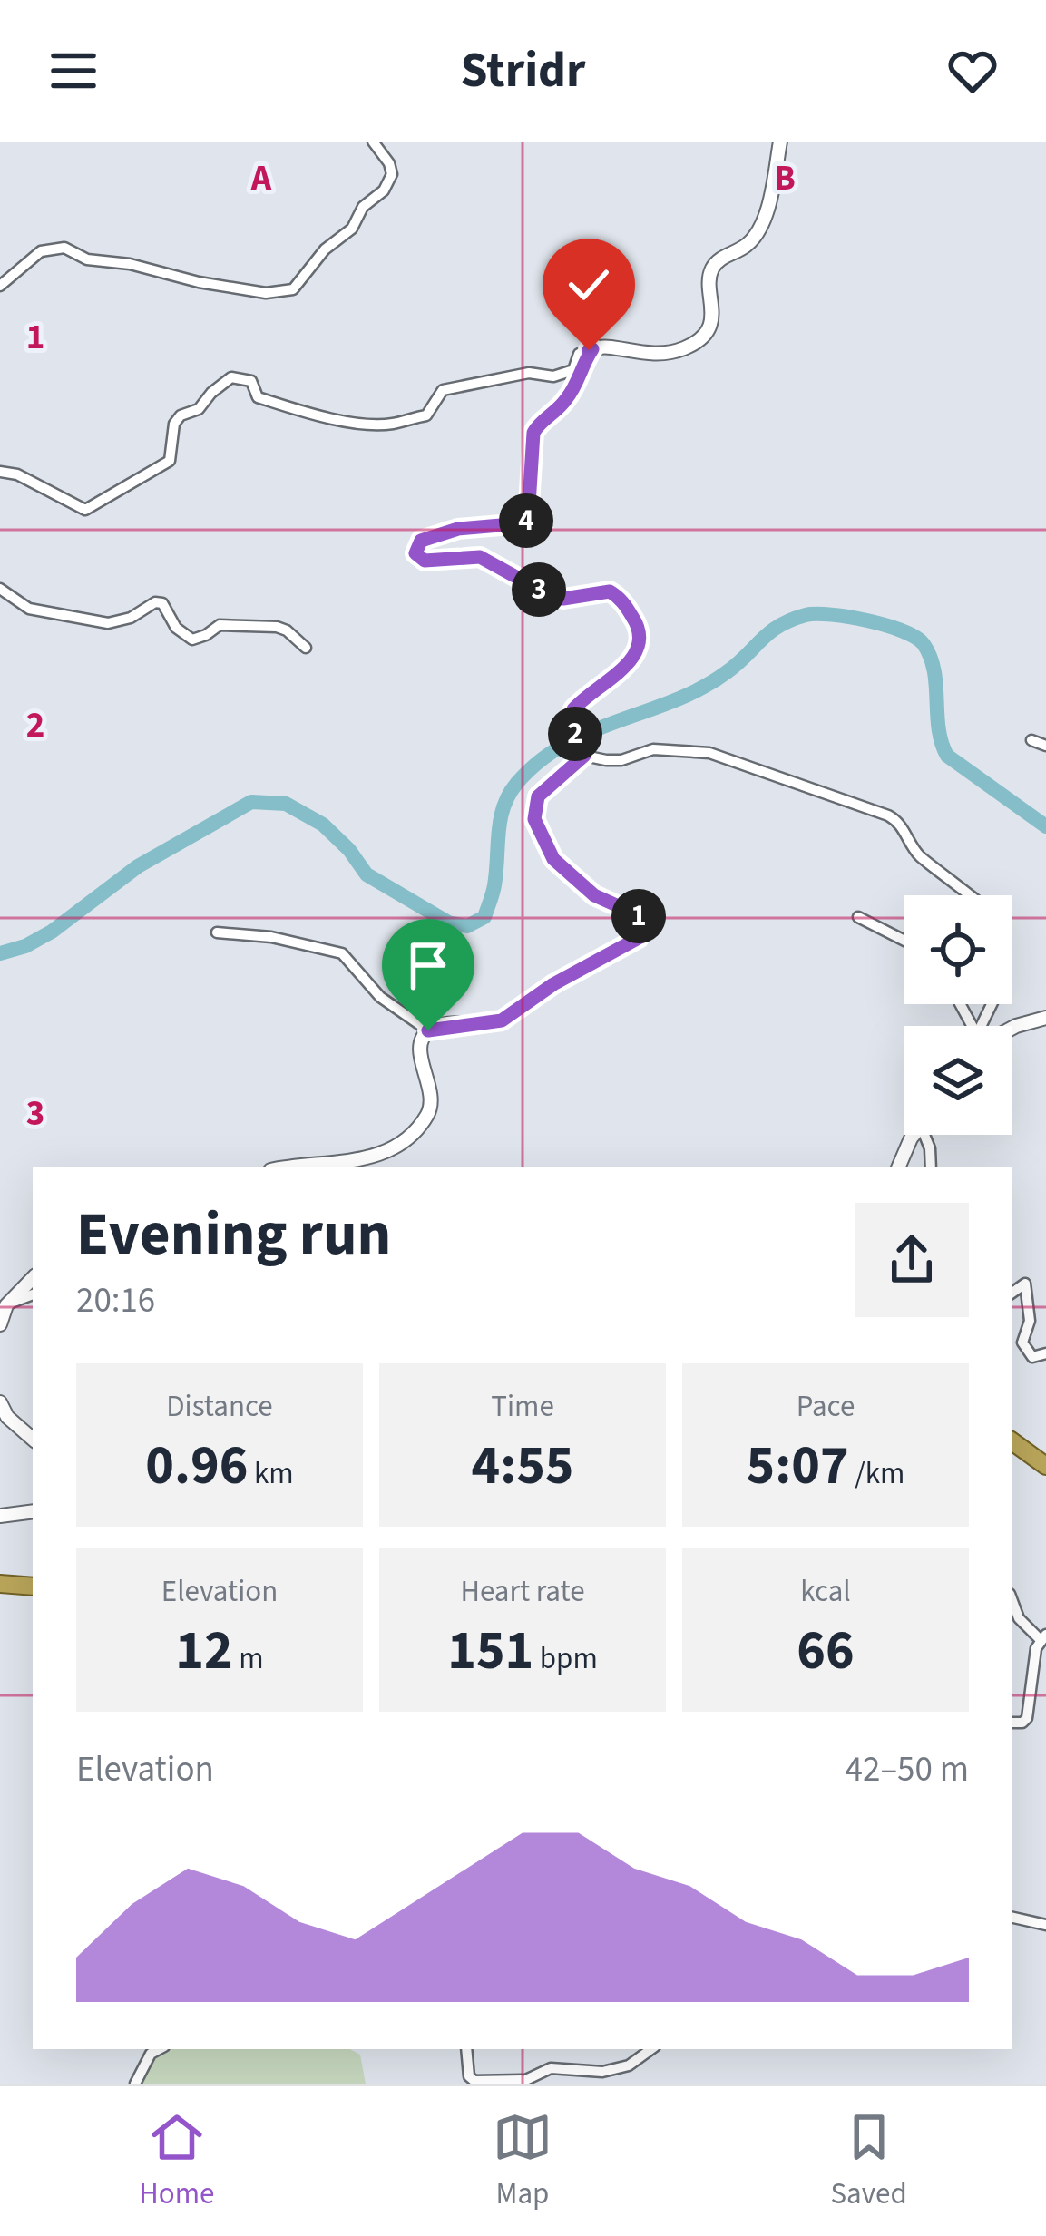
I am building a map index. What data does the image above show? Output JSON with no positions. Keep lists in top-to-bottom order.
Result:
{
  "page": {
    "header": "Stridr",
    "pins": [
      "4",
      "3",
      "2",
      "1"
    ],
    "heading": ["Evening run", "20:16"],
    "stats": [
      ["Distance", "0.96 km"],
      ["Time", "4:55"],
      ["Pace", "5:07 /km"],
      ["Elevation", "12 m"],
      ["Heart rate", "151 bpm"],
      ["kcal", "66"]
    ],
    "chart": ["Elevation", "42–50 m"],
    "tabs": ["Home", "Map", "Saved"]
  },
  "grid": {
    "columns": ["A", "B"],
    "rows": ["1", "2", "3"]
  }
}
